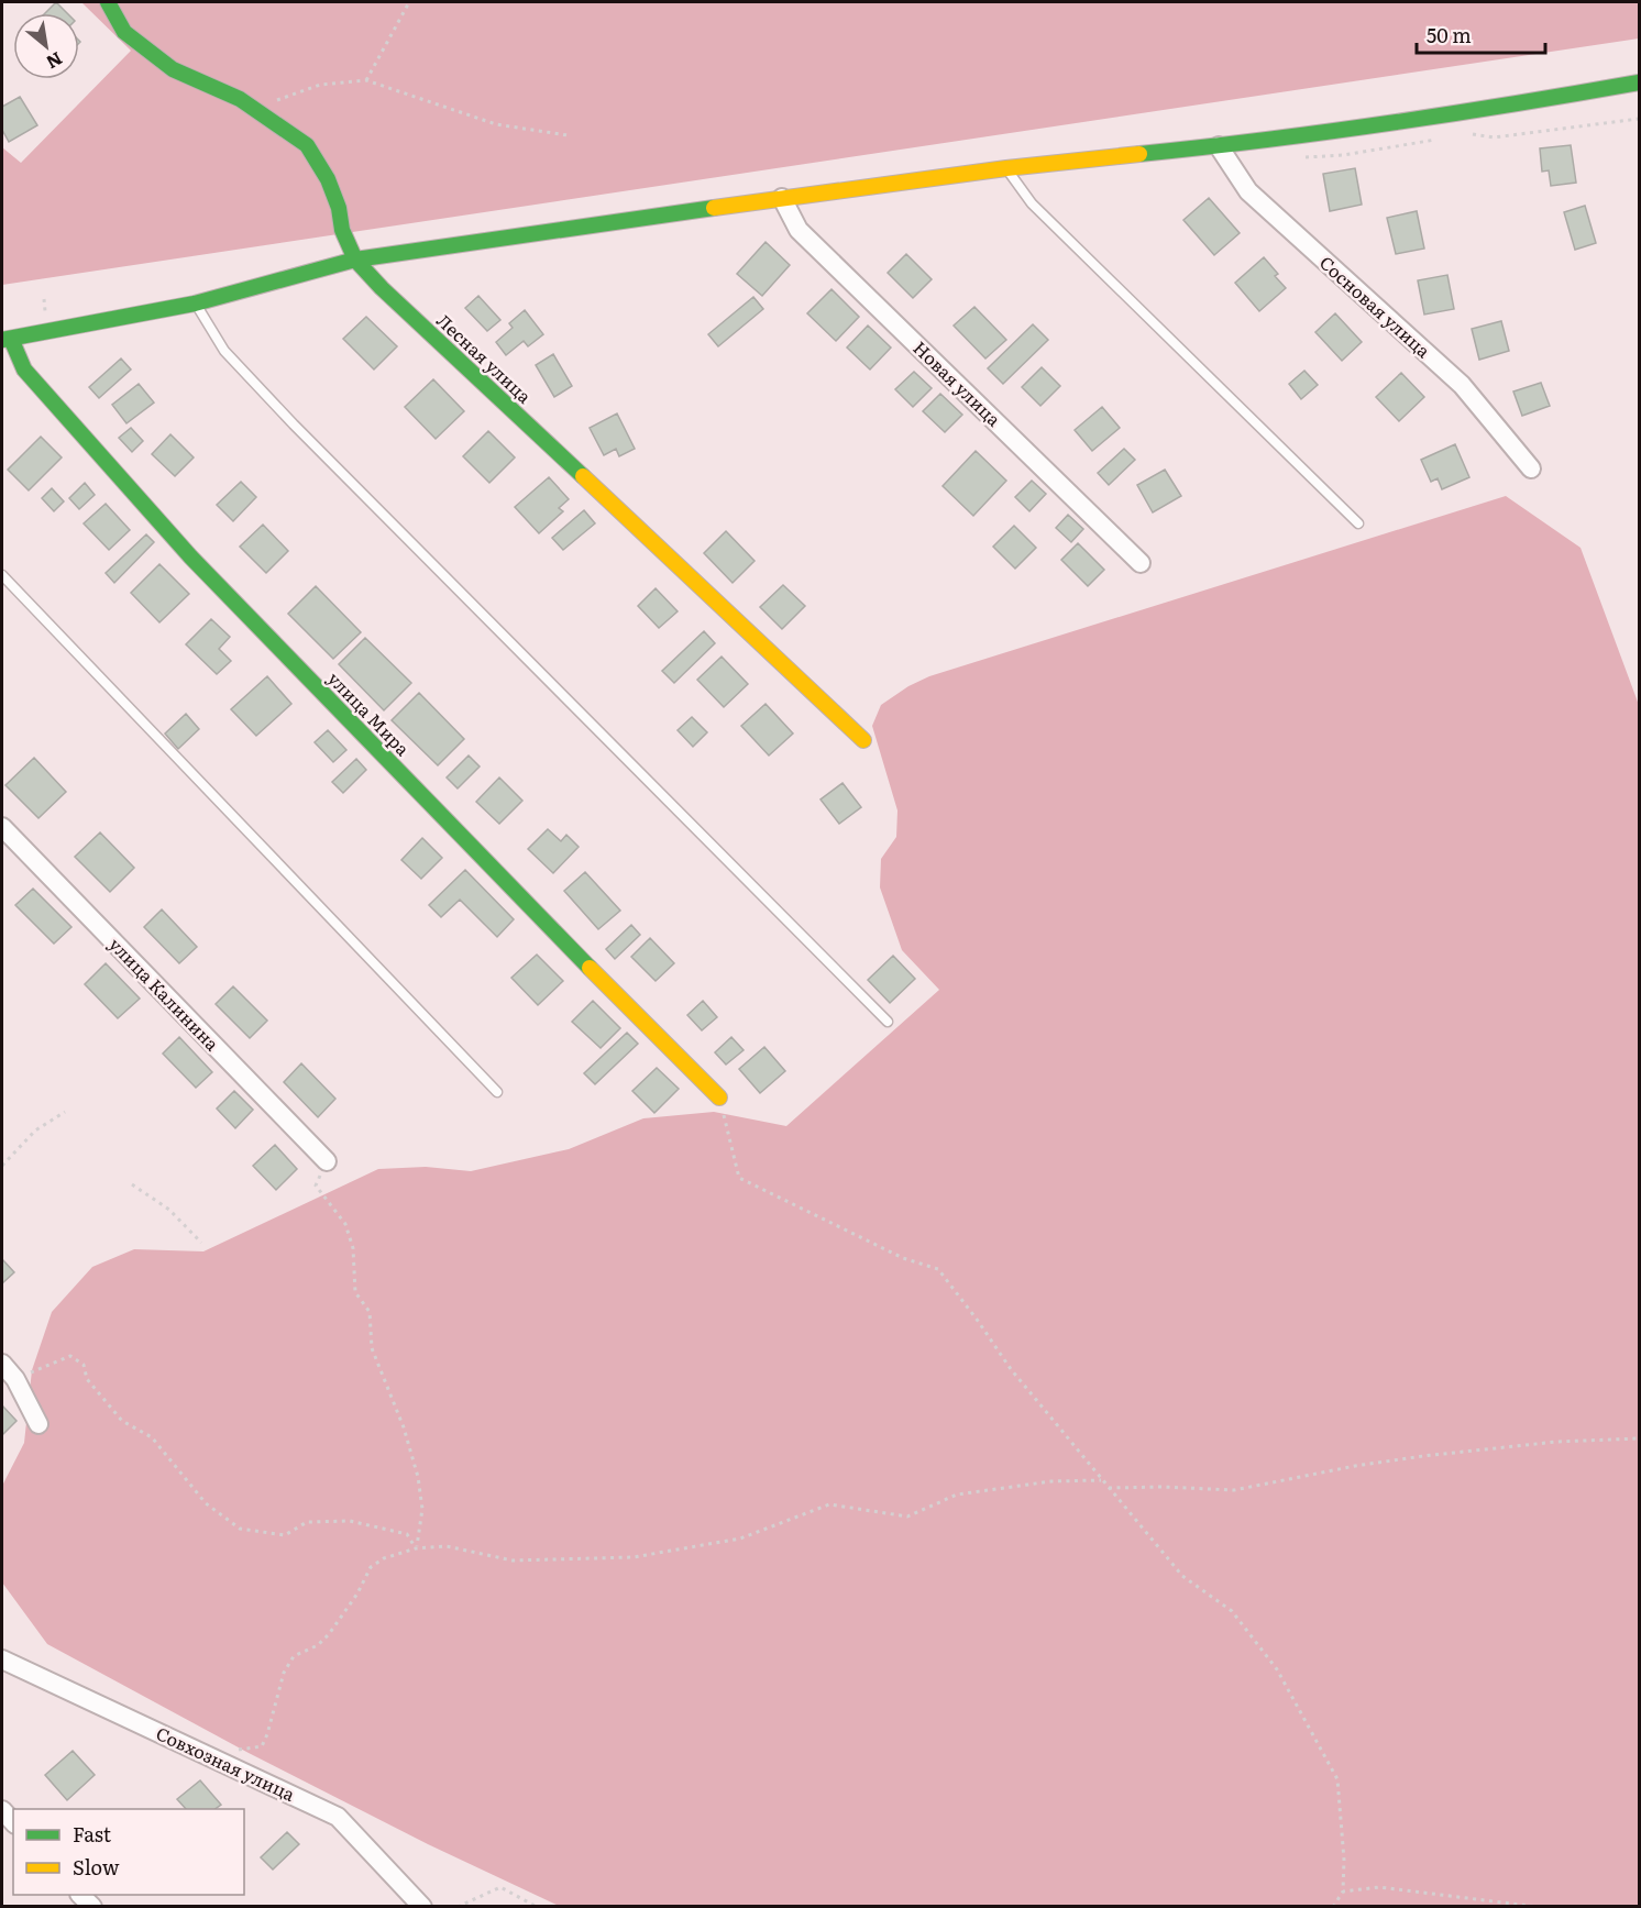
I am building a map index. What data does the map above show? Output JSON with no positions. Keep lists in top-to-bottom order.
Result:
{
  "streets": {
    "street": [
      "Сосновая улица",
      "Лесная улица",
      "Новая улица",
      "улица Мира",
      "улица Калинина",
      "Совхозная улица"
    ]
  },
  "legend": ["Fast", "Slow"],
  "scale_bar": "50 m",
  "north": "bottom right"
}
